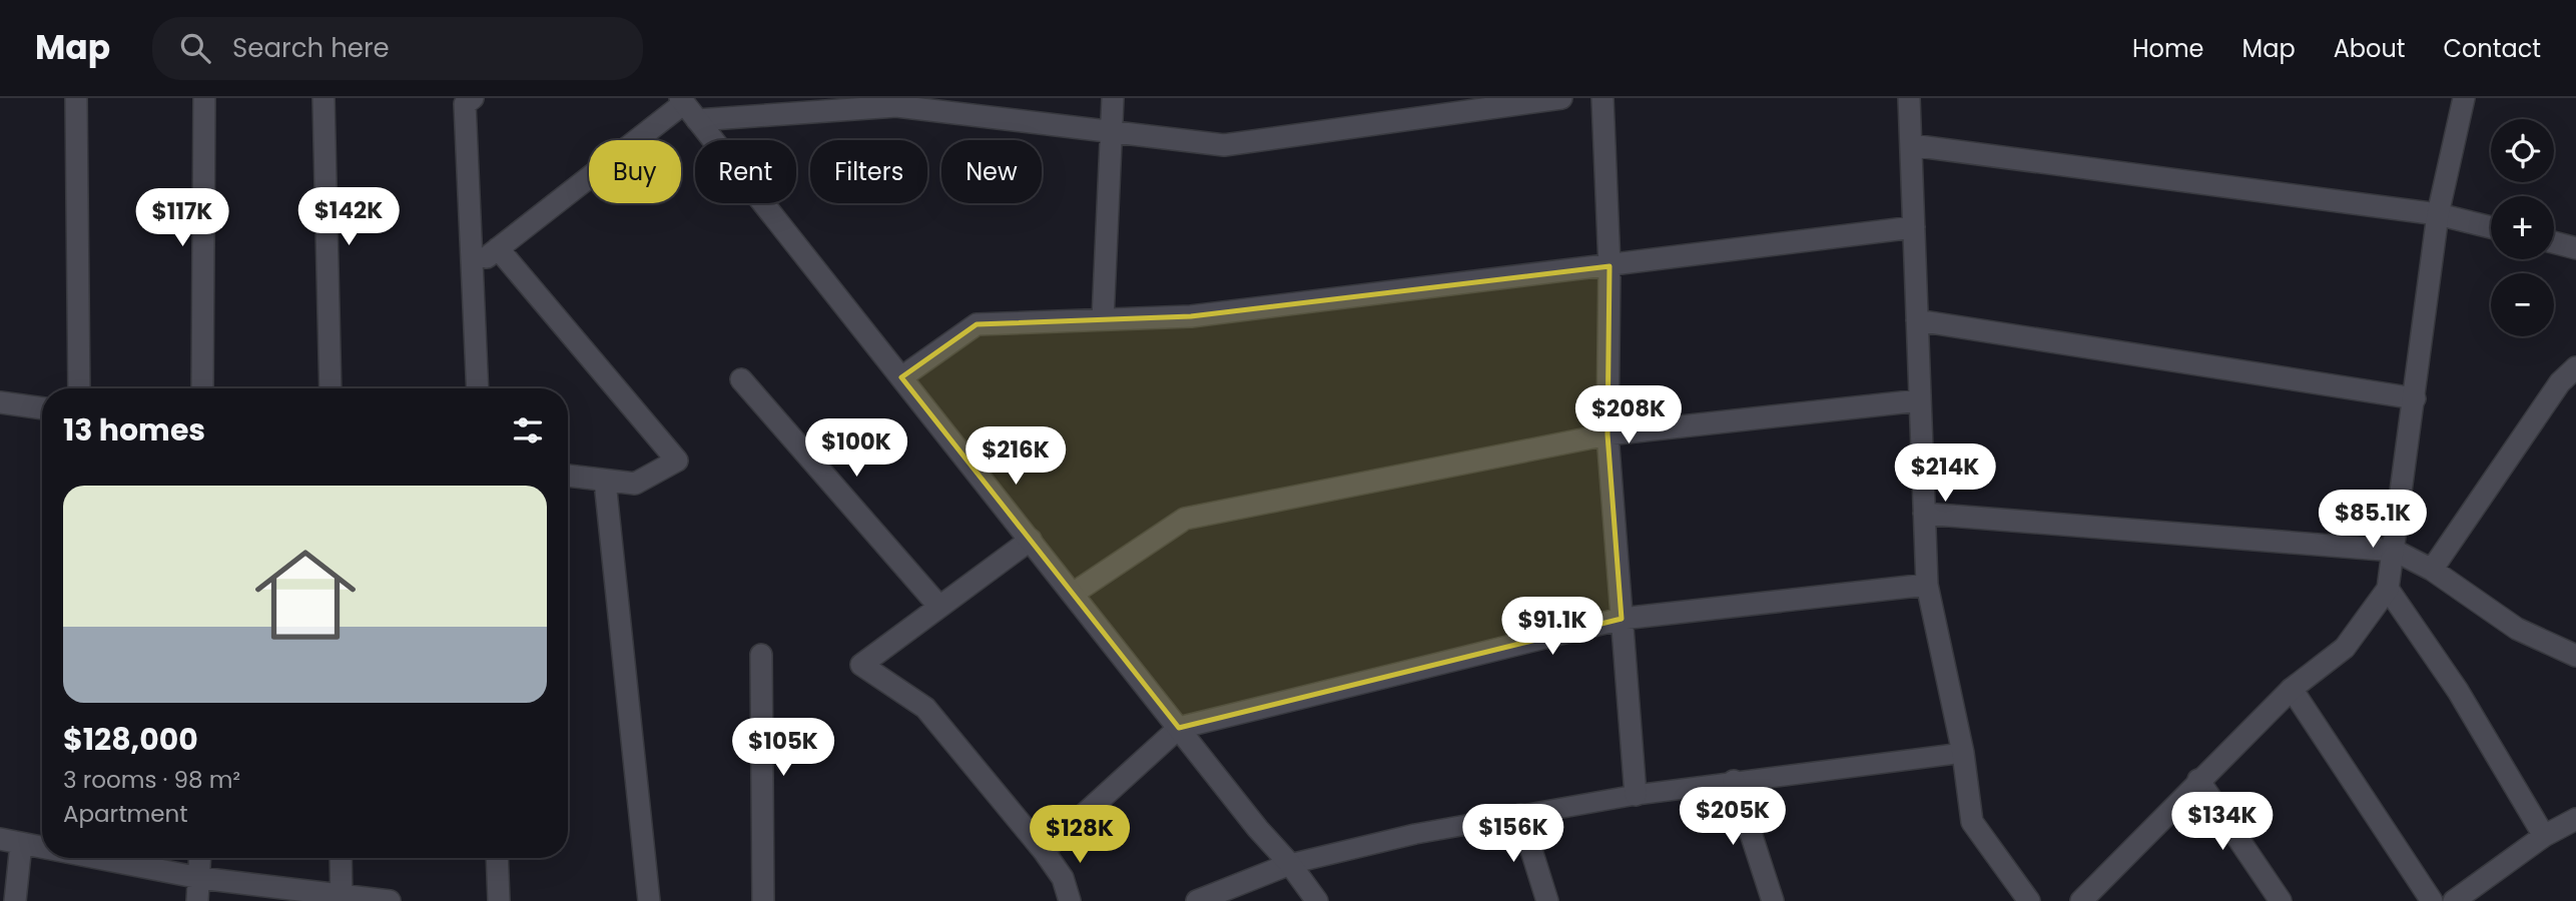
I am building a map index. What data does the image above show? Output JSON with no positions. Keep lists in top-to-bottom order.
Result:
{
  "page": {
    "header": "Map",
    "search": "Search here",
    "nav": [
      "Home",
      "Map",
      "About",
      "Contact"
    ],
    "map_buttons": ["+", "−"],
    "chip": [
      "Buy",
      "Rent",
      "Filters",
      "New"
    ],
    "price": [
      "$142K",
      "$117K",
      "$208K",
      "$100K",
      "$216K",
      "$214K",
      "$85.1K",
      "$91.1K",
      "$105K",
      "$205K",
      "$134K",
      "$156K",
      "$128K"
    ],
    "heading": "13 homes",
    "list": [
      {
        "name": "$128,000",
        "note": "3 rooms · 98 m² · Apartment"
      }
    ]
  }
}
